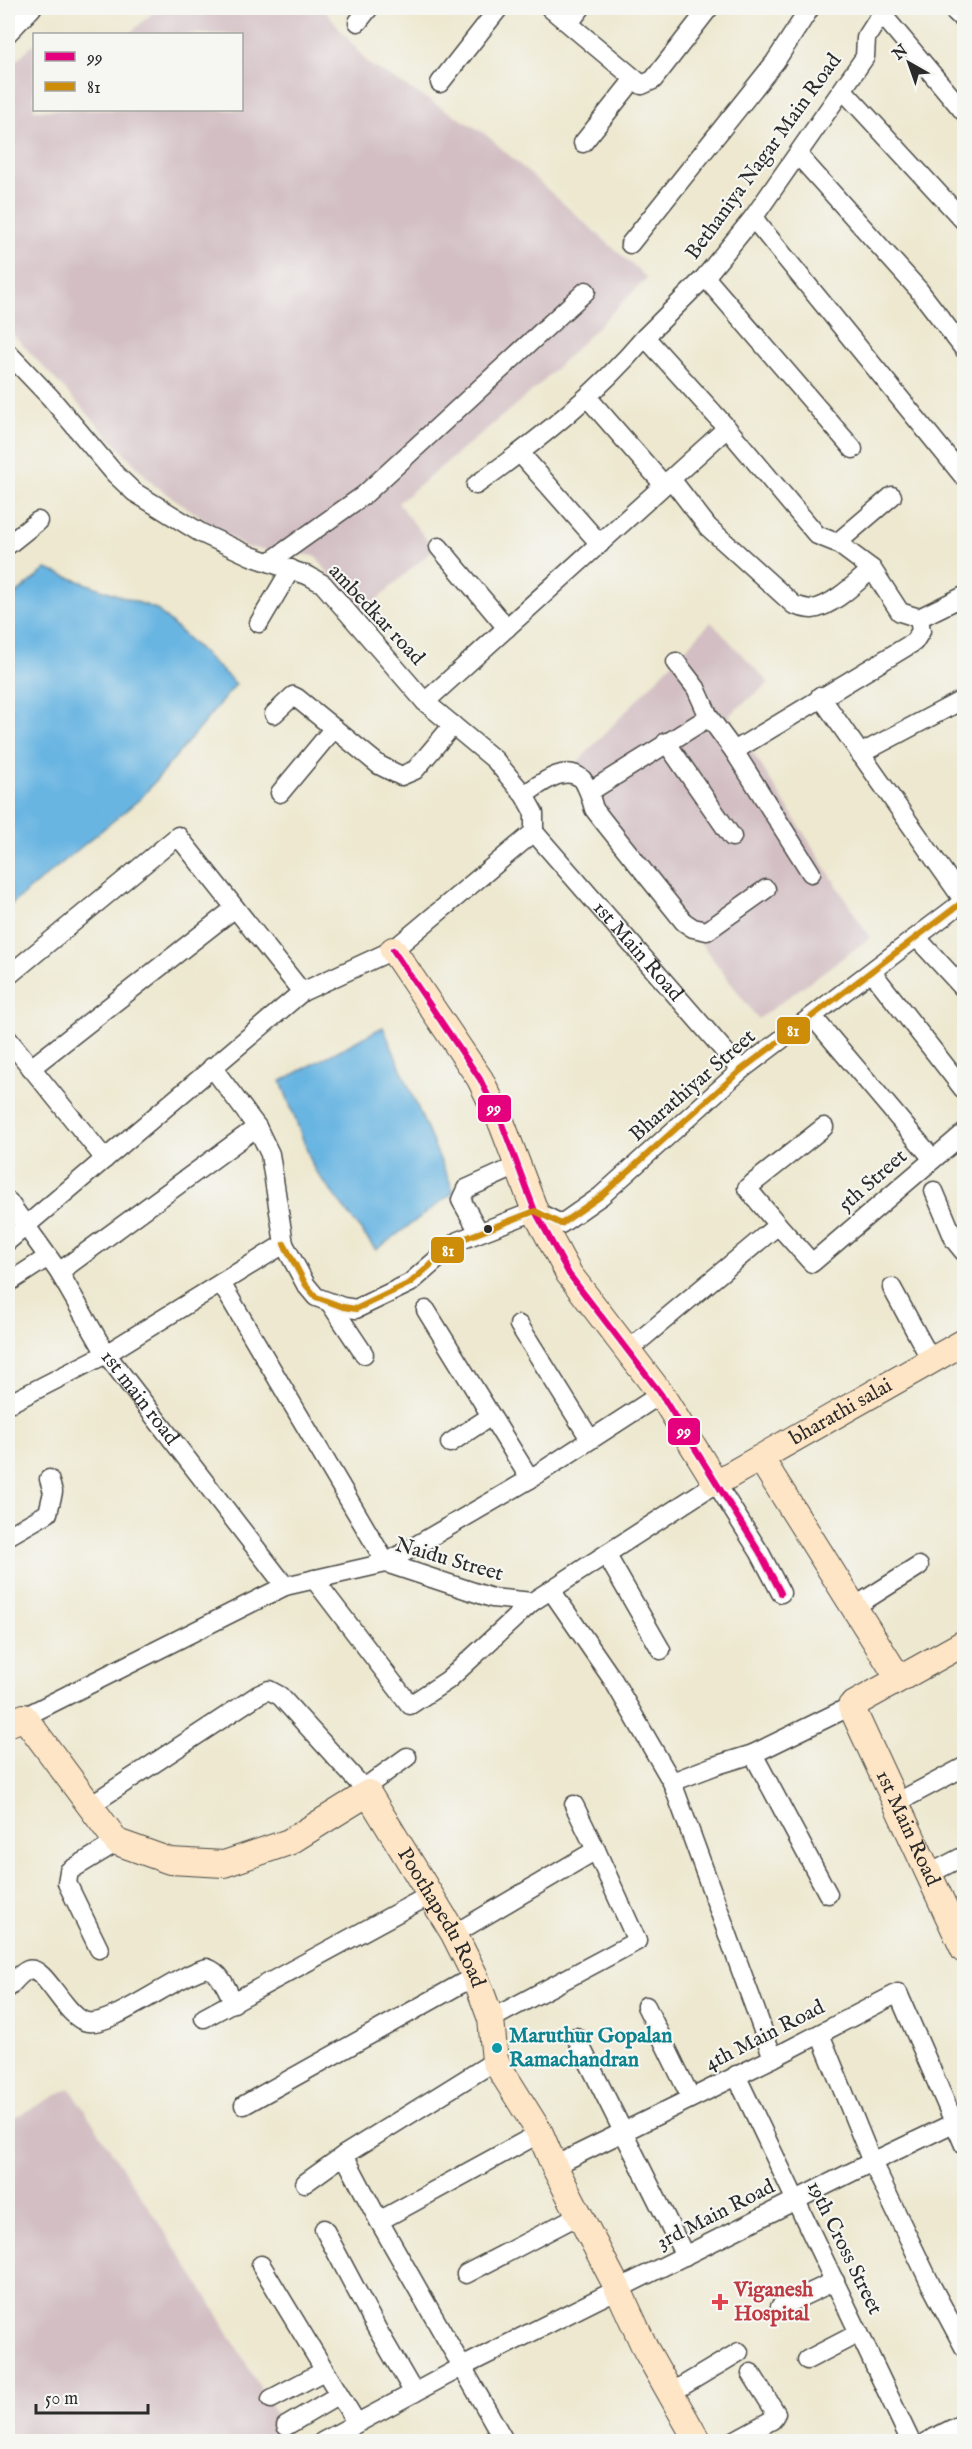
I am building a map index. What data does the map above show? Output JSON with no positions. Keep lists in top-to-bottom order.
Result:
{
  "streets": {
    "street": [
      "Bethaniya Nagar Main Road",
      "ambedkar road",
      "1st Main Road",
      "Bharathiyar Street",
      "5th Street",
      "1st main road",
      "bharathi salai",
      "Naidu Street",
      "Poothapedu Road",
      "4th Main Road",
      "3rd Main Road",
      "19th Cross Street"
    ]
  },
  "crossings": [
    ["ambedkar road", "1st Main Road"],
    ["1st Main Road", "Bharathiyar Street"],
    ["1st main road", "Naidu Street"],
    ["Poothapedu Road", "4th Main Road"],
    ["Poothapedu Road", "3rd Main Road"],
    ["4th Main Road", "3rd Main Road"],
    ["4th Main Road", "19th Cross Street"],
    ["3rd Main Road", "19th Cross Street"]
  ],
  "places": {
    "other": ["Maruthur Gopalan Ramachandran"],
    "health": ["Viganesh Hospital"]
  },
  "lines": ["transit line 81", "transit line 99"],
  "legend": ["99", "81"],
  "scale_bar": "50 m",
  "north": "top left"
}
